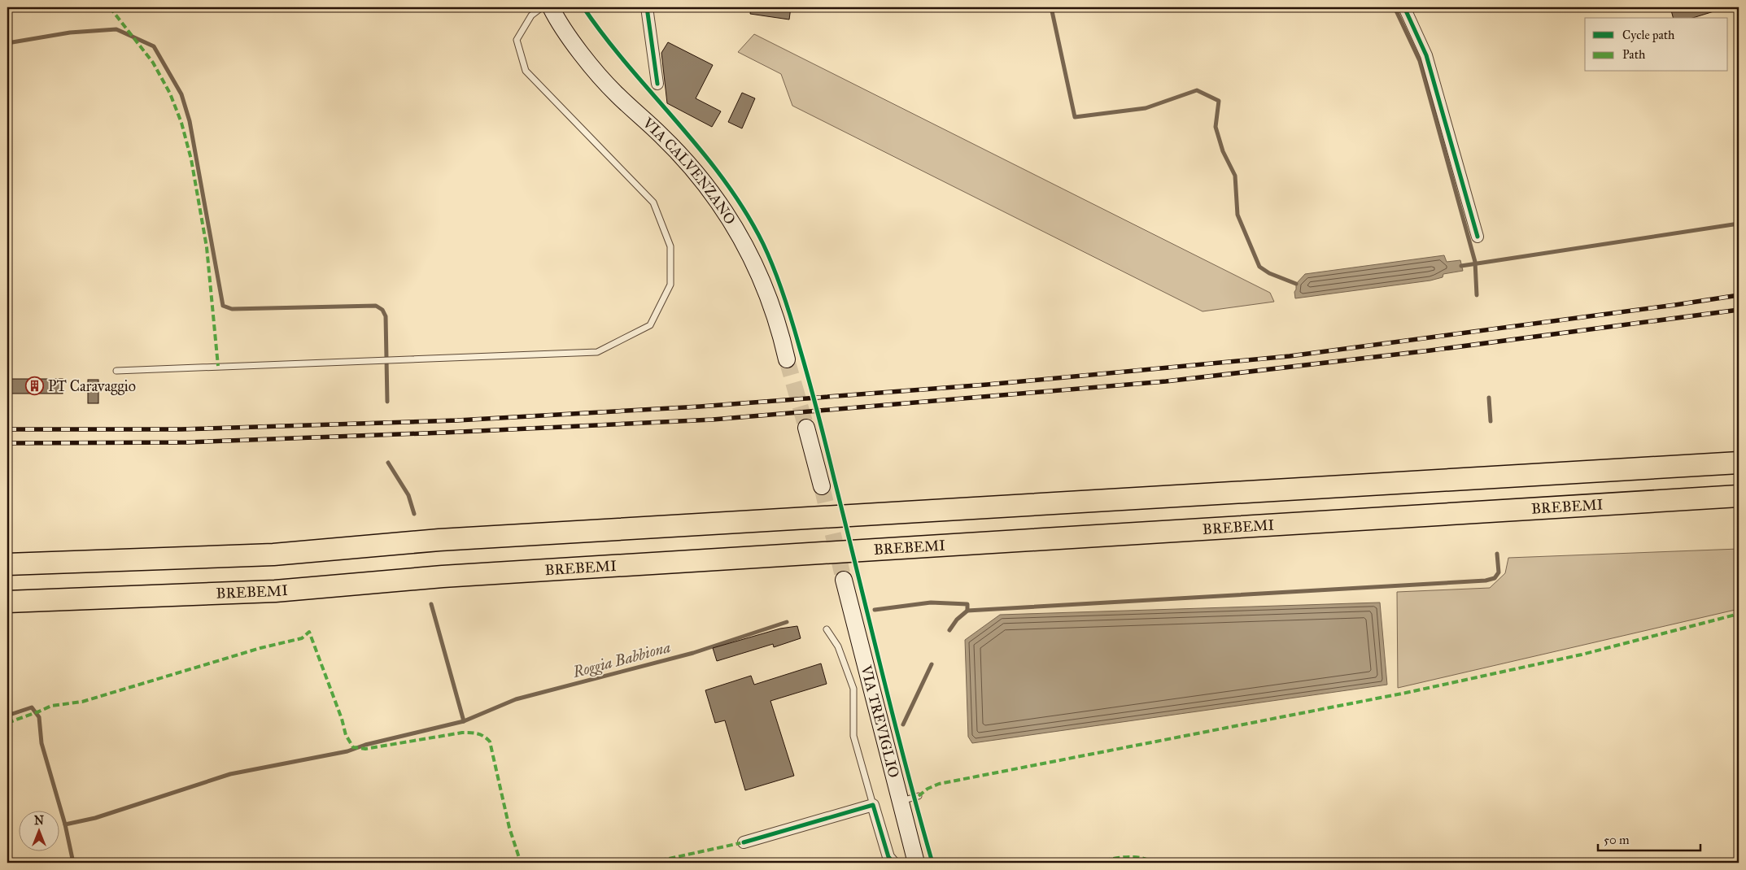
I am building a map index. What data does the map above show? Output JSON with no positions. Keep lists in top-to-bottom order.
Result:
{
  "streets": {
    "highway": ["BREBEMI"],
    "main road": ["VIA CALVENZANO", "VIA TREVIGLIO"]
  },
  "water": ["Roggia Babbiona"],
  "places": {
    "building": ["PT Caravaggio"]
  },
  "legend": ["Cycle path", "Path"],
  "scale_bar": "50 m",
  "north": "top"
}
